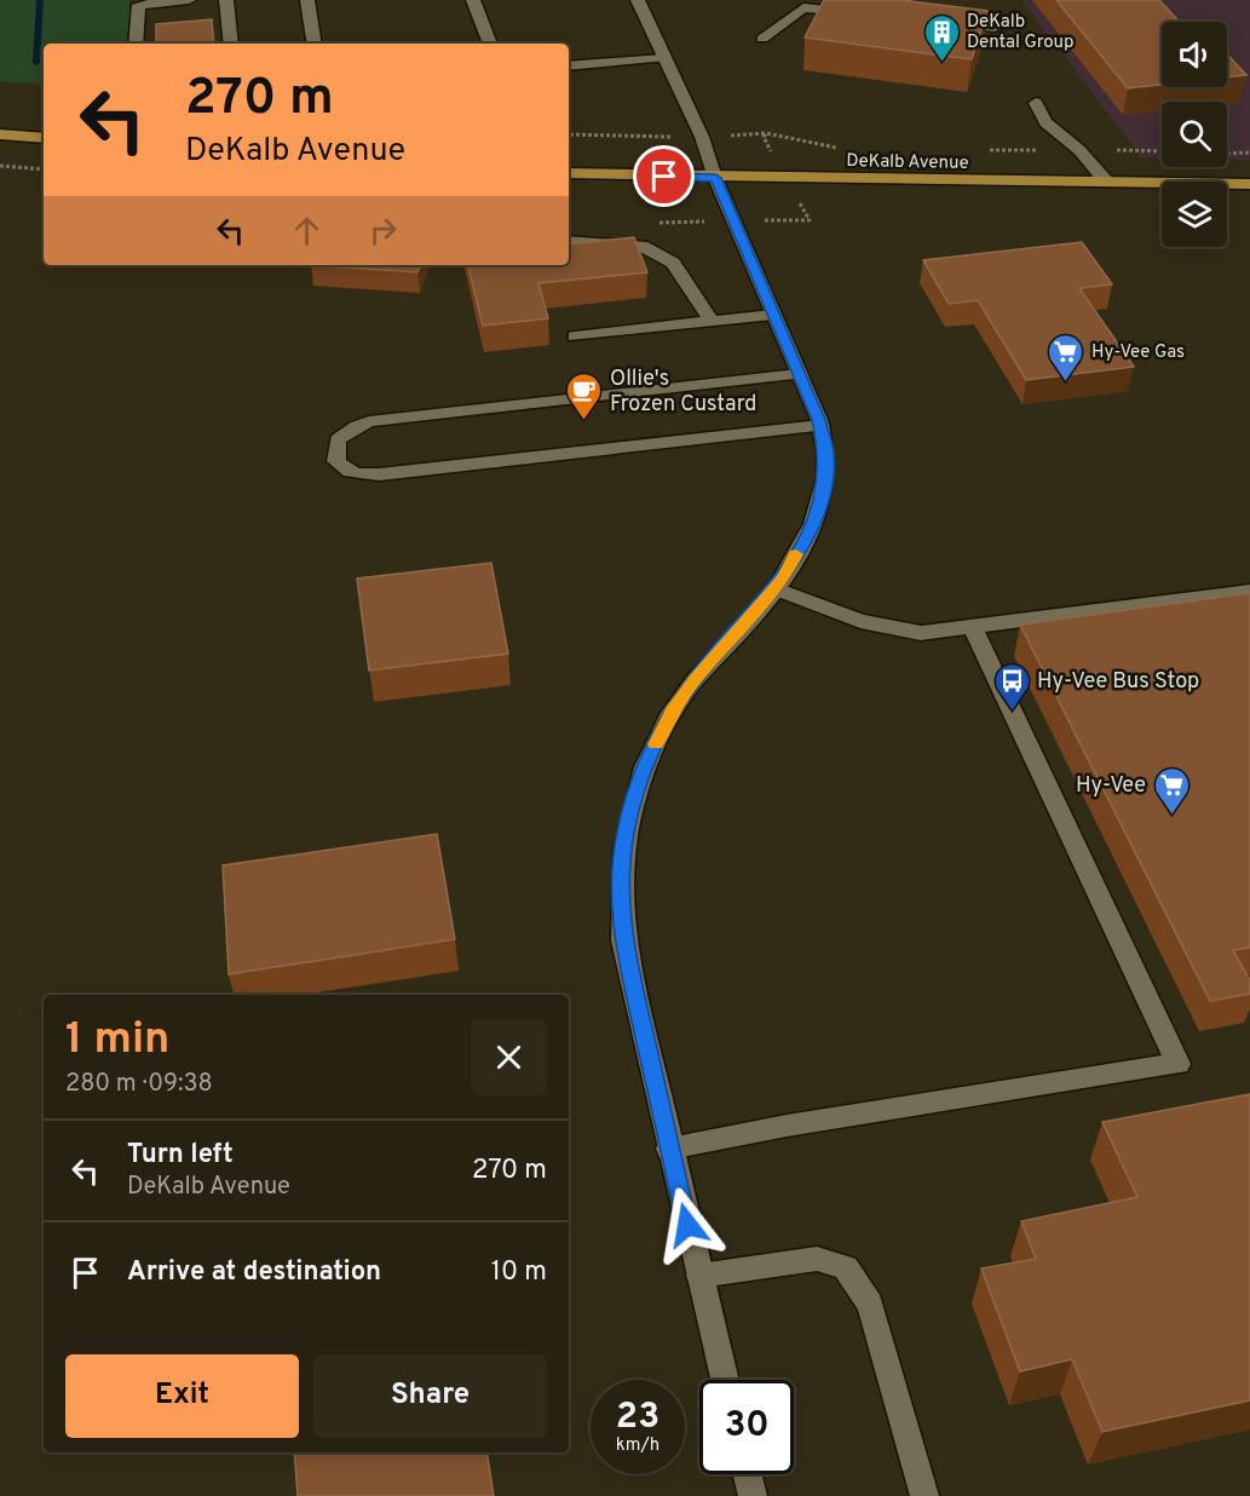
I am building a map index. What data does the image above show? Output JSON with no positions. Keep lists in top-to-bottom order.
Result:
{
  "streets": {
    "main road": ["DeKalb Avenue"]
  },
  "places": {
    "building": ["DeKalb Dental Group"],
    "supermarket": ["Hy-Vee Gas", "Hy-Vee"],
    "cafe": ["Ollie's Frozen Custard"],
    "bus stop": ["Hy-Vee Bus Stop"]
  },
  "page": {
    "turn": ["270 m", "DeKalb Avenue"],
    "heading": ["1 min", "280 m · 09:38"],
    "list": [
      {
        "name": "Turn left",
        "note": "DeKalb Avenue",
        "value": "270 m"
      },
      {
        "name": "Arrive at destination",
        "value": "10 m"
      }
    ],
    "buttons": ["Exit", "Share"],
    "speed": "23 km/h",
    "limit": "30"
  }
}
